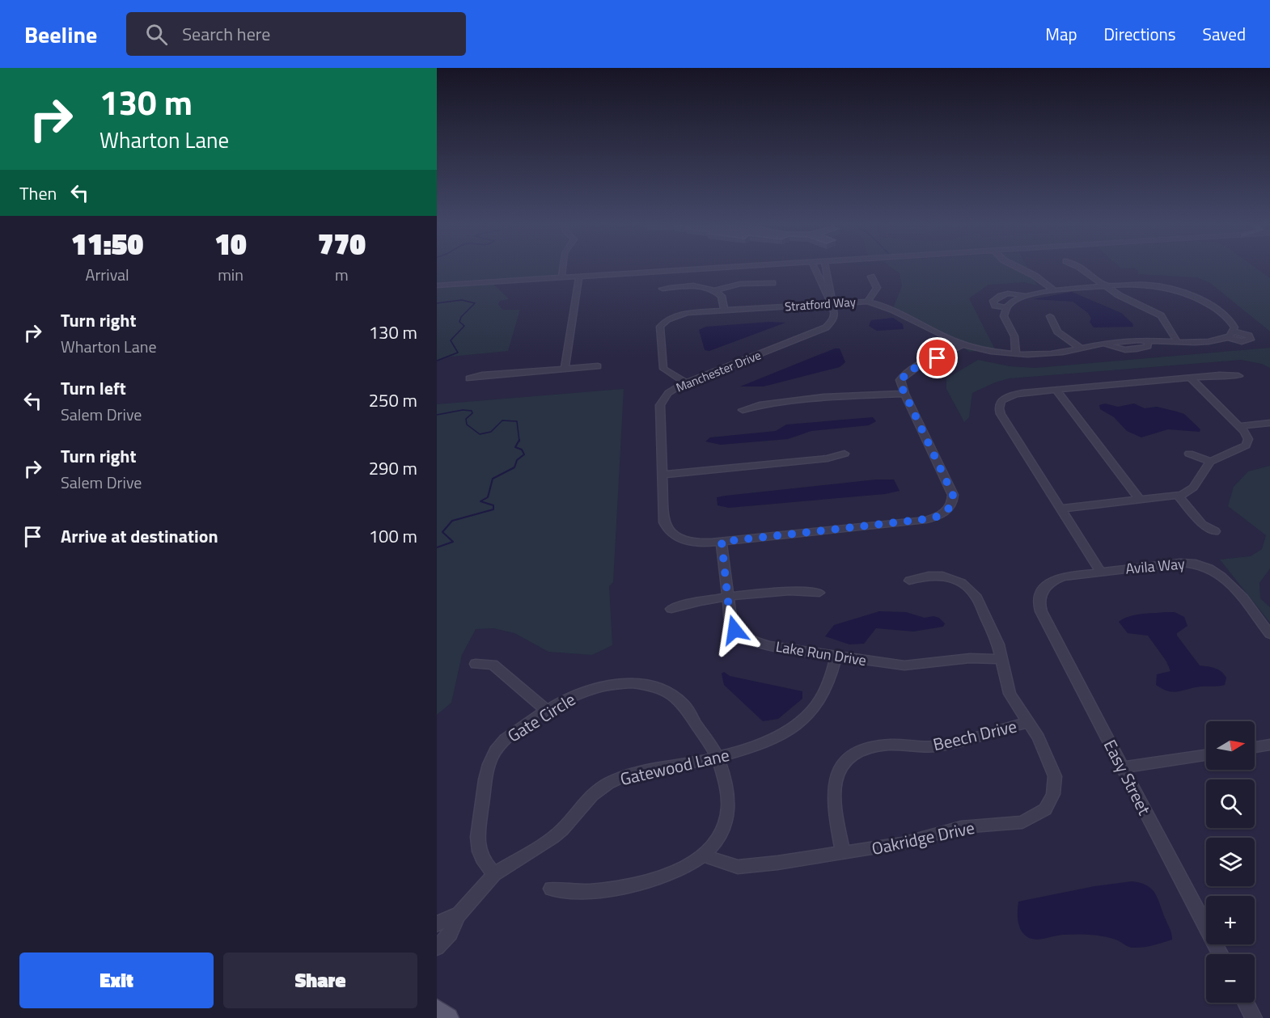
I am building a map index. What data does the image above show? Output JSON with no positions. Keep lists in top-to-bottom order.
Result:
{
  "streets": {
    "street": [
      "Stratford Way",
      "Manchester Drive",
      "Avila Way",
      "Lake Run Drive",
      "Gate Circle",
      "Beech Drive",
      "Gatewood Lane",
      "Easy Street",
      "Oakridge Drive"
    ]
  },
  "crossings": [
    ["Stratford Way", "Manchester Drive"],
    ["Manchester Drive", "Lake Run Drive"],
    ["Avila Way", "Easy Street"],
    ["Lake Run Drive", "Gatewood Lane"],
    ["Lake Run Drive", "Oakridge Drive"],
    ["Gate Circle", "Gatewood Lane"],
    ["Gate Circle", "Oakridge Drive"],
    ["Beech Drive", "Oakridge Drive"]
  ],
  "north": "right",
  "page": {
    "header": "Beeline",
    "search": "Search here",
    "nav": ["Map", "Directions", "Saved"],
    "turn": ["130 m", "Wharton Lane"],
    "then": "Then",
    "eta": [
      "11:50",
      "Arrival",
      "10",
      "min",
      "770",
      "m"
    ],
    "list": [
      {
        "name": "Turn right",
        "note": "Wharton Lane",
        "value": "130 m"
      },
      {
        "name": "Turn left",
        "note": "Salem Drive",
        "value": "250 m"
      },
      {
        "name": "Turn right",
        "note": "Salem Drive",
        "value": "290 m"
      },
      {
        "name": "Arrive at destination",
        "value": "100 m"
      }
    ],
    "map_buttons": ["+", "−"],
    "buttons": ["Exit", "Share"]
  }
}
